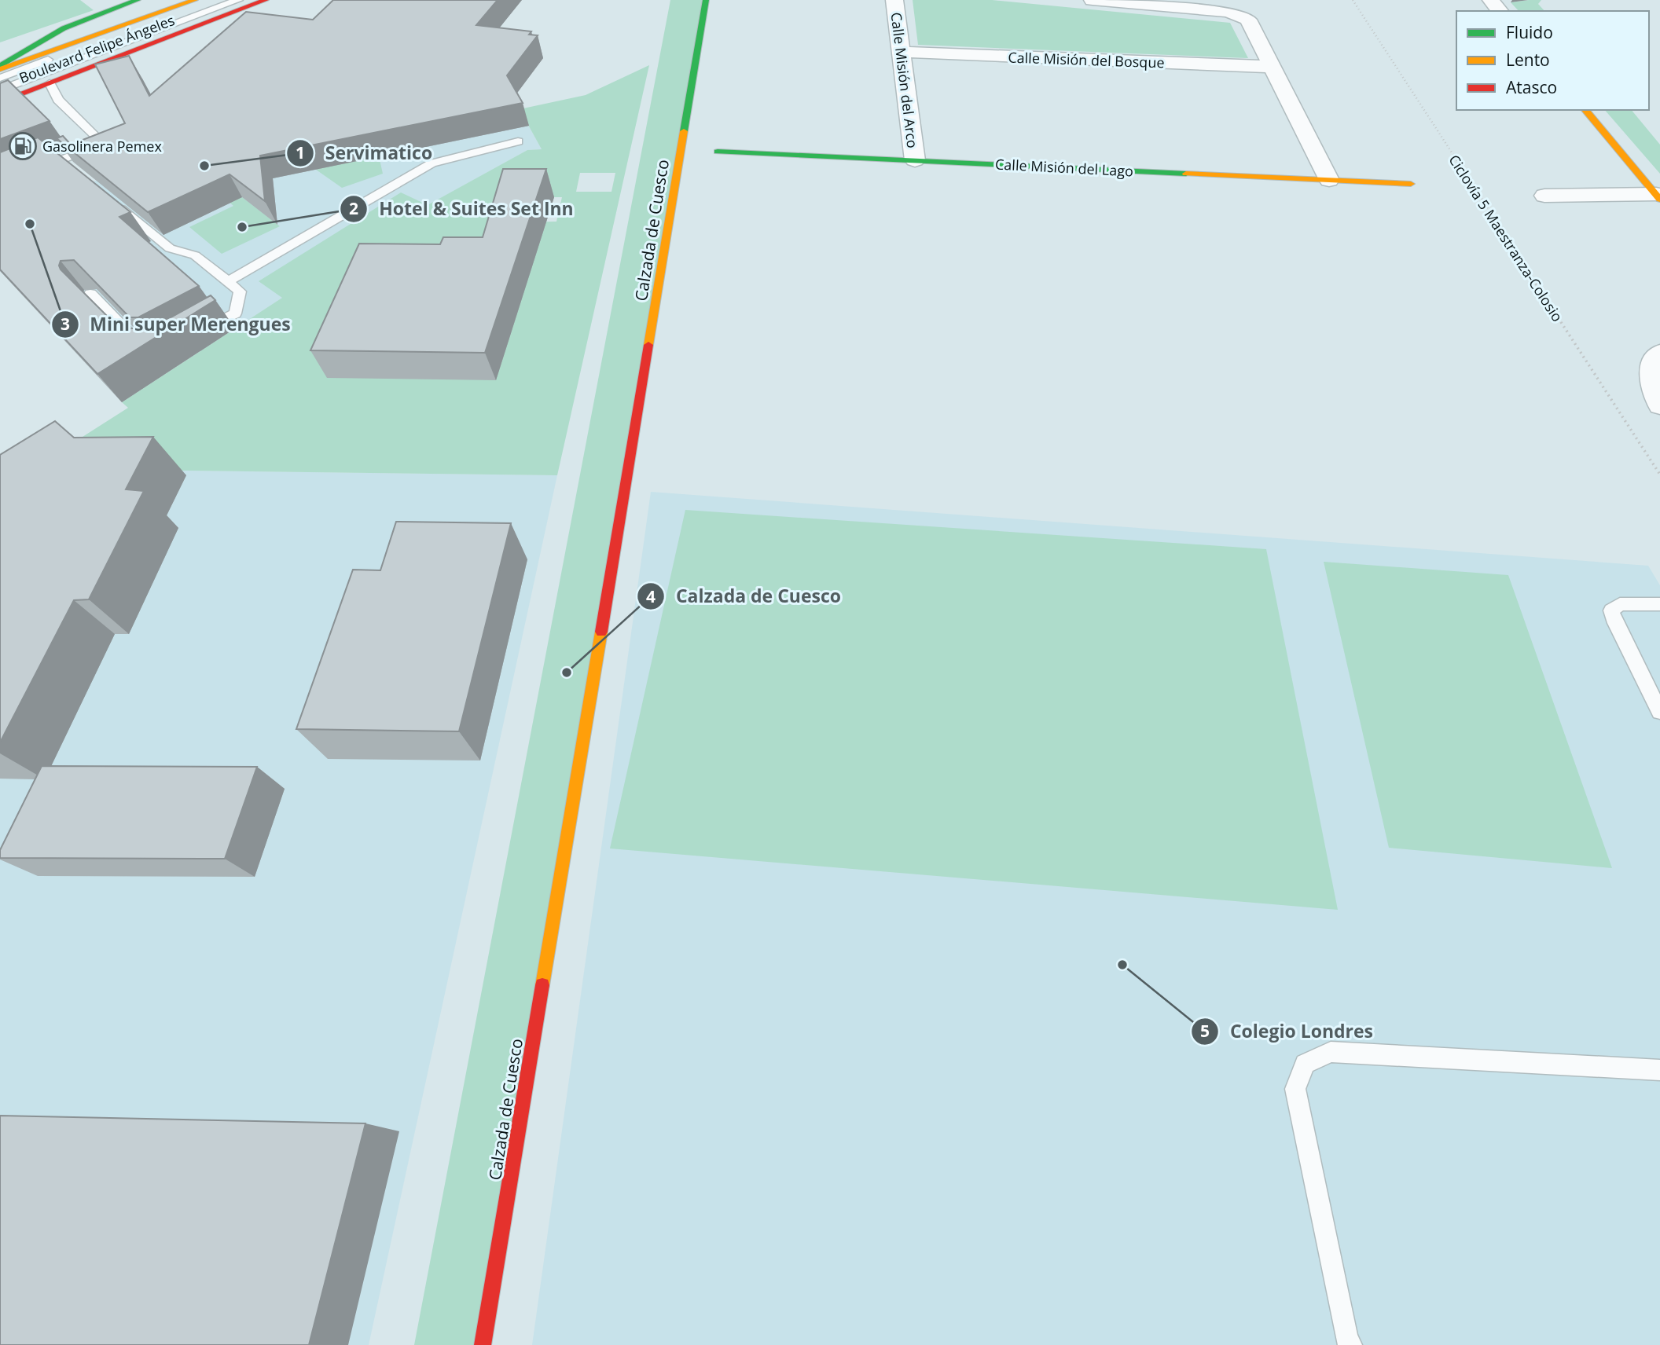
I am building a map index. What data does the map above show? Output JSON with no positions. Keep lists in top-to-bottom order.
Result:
{
  "streets": {
    "street": [
      "Boulevard Felipe Ángeles",
      "Calle Misión del Bosque",
      "Calle Misión del Arco",
      "Calle Misión del Lago",
      "Calzada de Cuesco"
    ],
    "path": ["Ciclovía 5 Maestranza-Colosio"]
  },
  "crossings": [
    ["Calle Misión del Bosque", "Calle Misión del Arco"],
    ["Calle Misión del Arco", "Calle Misión del Lago"]
  ],
  "places": {
    "fuel station": ["Gasolinera Pemex"],
    "other": [
      "Servimatico",
      "Mini super Merengues",
      "Hotel & Suites Set Inn",
      "Calzada de Cuesco",
      "Colegio Londres"
    ]
  },
  "legend": ["Fluido", "Lento", "Atasco"]
}
